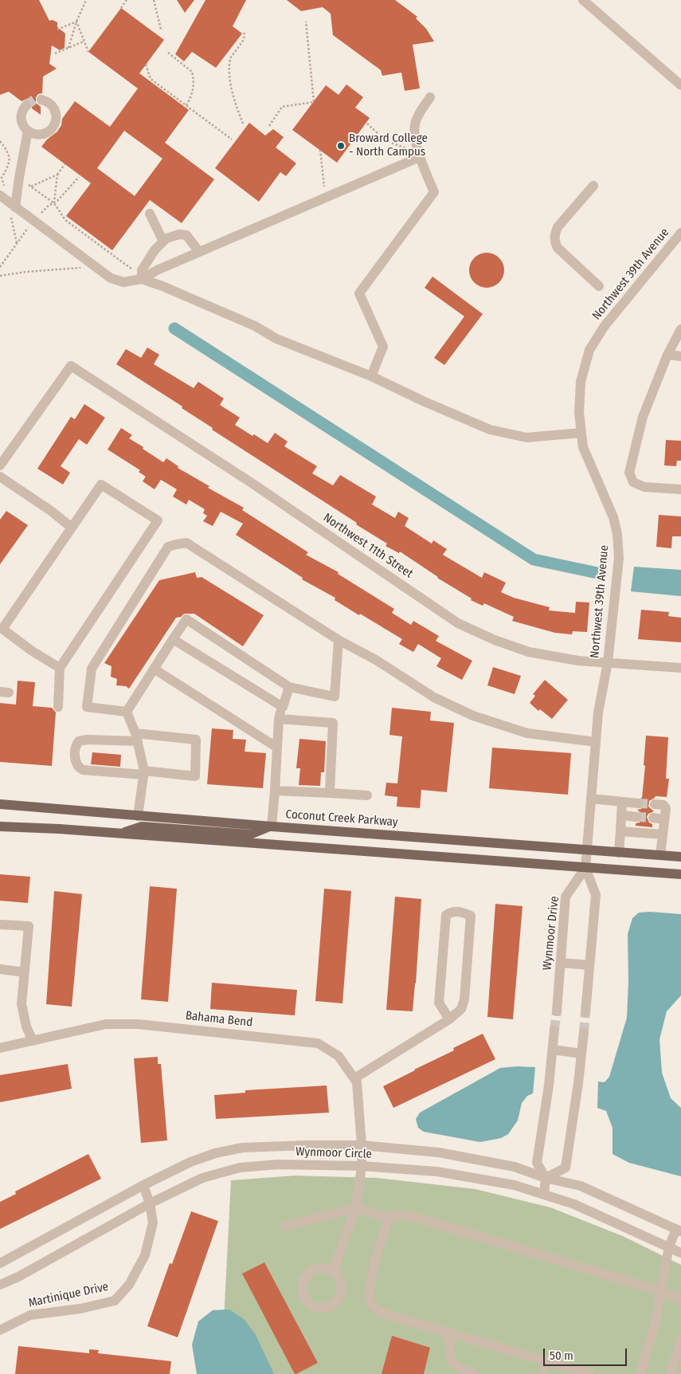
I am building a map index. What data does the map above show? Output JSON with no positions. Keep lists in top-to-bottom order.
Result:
{
  "streets": {
    "main road": ["Coconut Creek Parkway"],
    "street": [
      "Northwest 39th Avenue",
      "Northwest 11th Street",
      "Wynmoor Drive",
      "Bahama Bend",
      "Wynmoor Circle",
      "Martinique Drive"
    ]
  },
  "crossings": [
    ["Northwest 39th Avenue", "Northwest 11th Street"],
    ["Northwest 39th Avenue", "Coconut Creek Parkway"],
    ["Northwest 39th Avenue", "Wynmoor Drive"],
    ["Bahama Bend", "Wynmoor Circle"],
    ["Wynmoor Circle", "Martinique Drive"]
  ],
  "places": ["Broward College - North Campus"],
  "scale_bar": "50 m"
}
